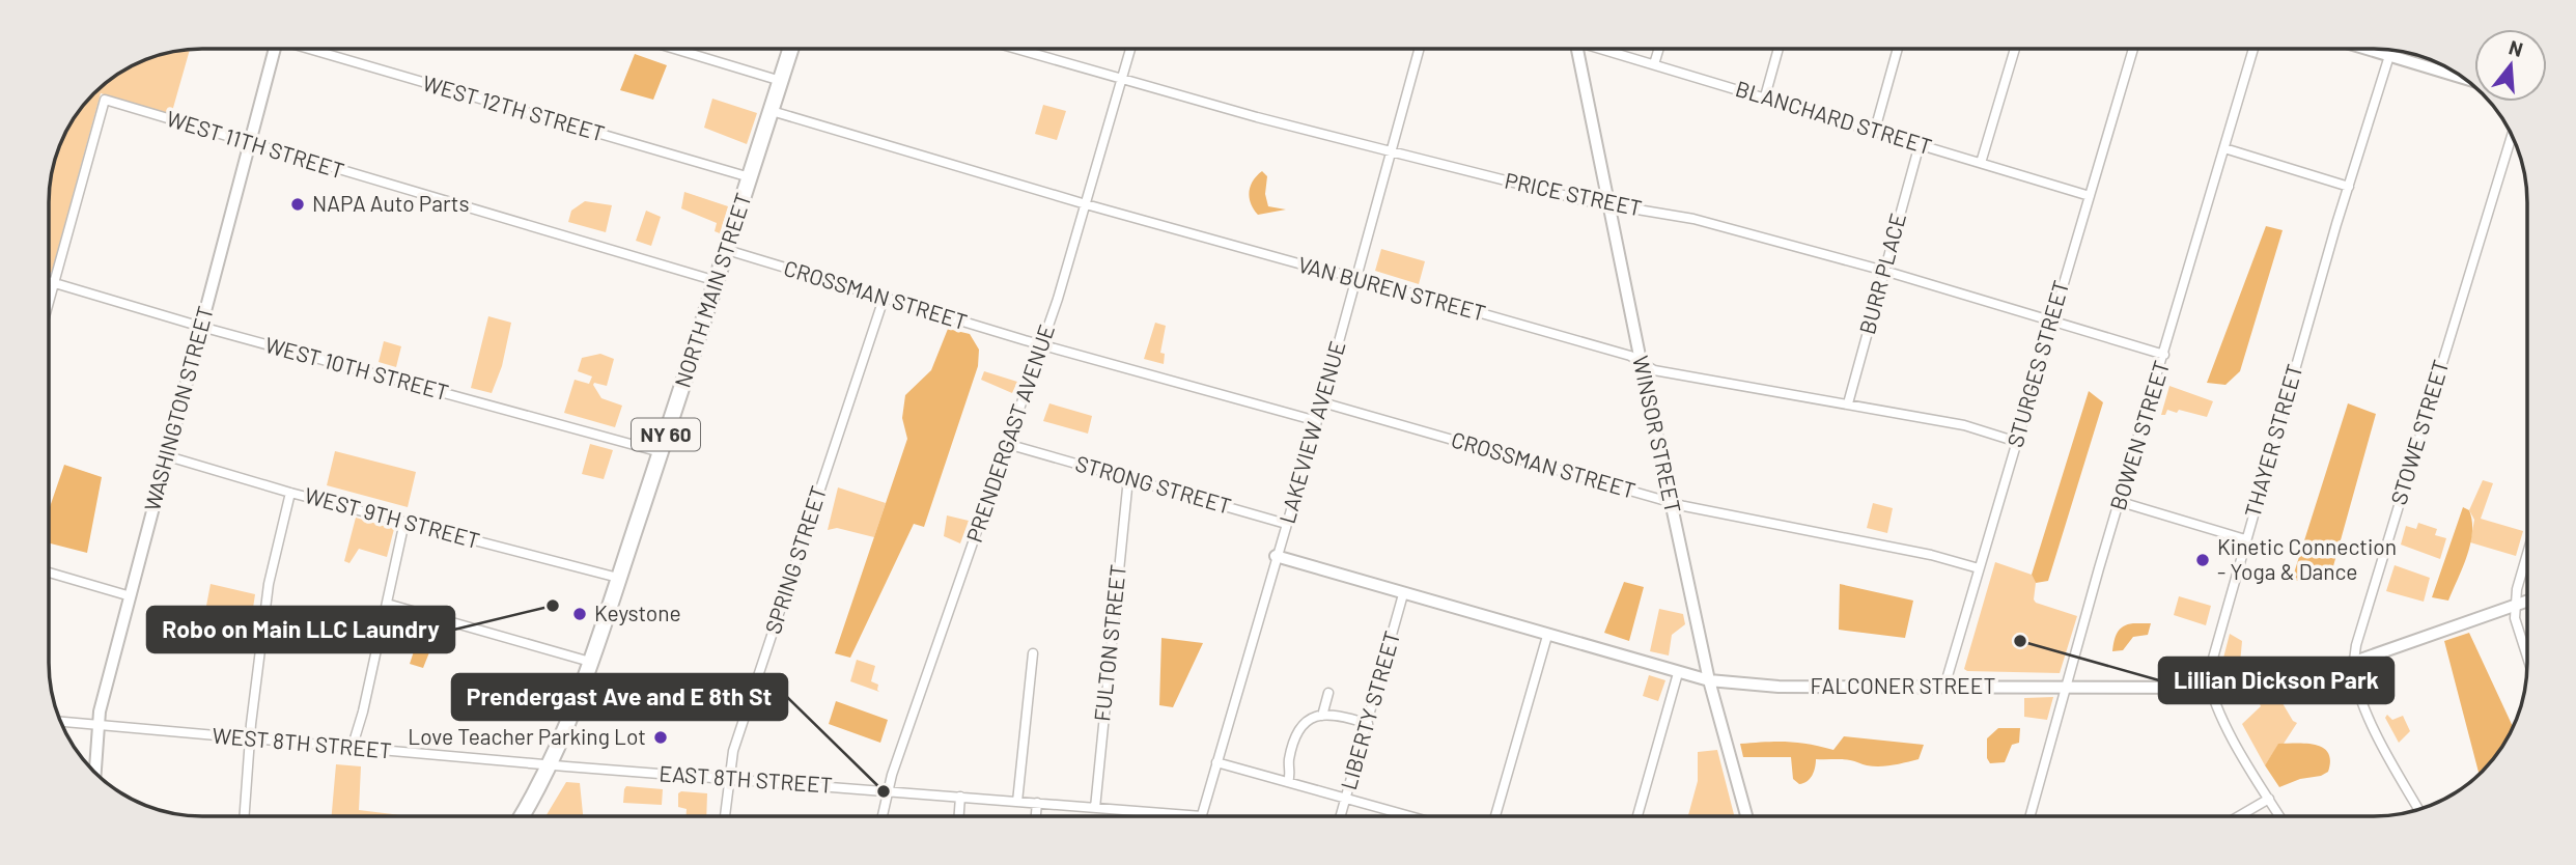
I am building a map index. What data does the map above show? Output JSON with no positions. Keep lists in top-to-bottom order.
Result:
{
  "streets": {
    "highway": ["NORTH MAIN STREET", "NY 60"],
    "street": [
      "WEST 12TH STREET",
      "BLANCHARD STREET",
      "WEST 11TH STREET",
      "PRICE STREET",
      "BURR PLACE",
      "VAN BUREN STREET",
      "CROSSMAN STREET",
      "STURGES STREET",
      "WEST 10TH STREET",
      "WASHINGTON STREET",
      "LAKEVIEW AVENUE",
      "STOWE STREET",
      "PRENDERGAST AVENUE",
      "WINSOR STREET",
      "BOWEN STREET",
      "THAYER STREET",
      "STRONG STREET",
      "WEST 9TH STREET",
      "SPRING STREET",
      "FULTON STREET",
      "FALCONER STREET",
      "LIBERTY STREET",
      "WEST 8TH STREET",
      "EAST 8TH STREET"
    ]
  },
  "crossings": [
    ["WEST 12TH STREET", "NORTH MAIN STREET"],
    ["BLANCHARD STREET", "BURR PLACE"],
    ["BLANCHARD STREET", "STURGES STREET"],
    ["WEST 11TH STREET", "NORTH MAIN STREET"],
    ["WEST 11TH STREET", "WEST 10TH STREET"],
    ["WEST 11TH STREET", "WASHINGTON STREET"],
    ["PRICE STREET", "BURR PLACE"],
    ["PRICE STREET", "STURGES STREET"],
    ["PRICE STREET", "LAKEVIEW AVENUE"],
    ["PRICE STREET", "PRENDERGAST AVENUE"],
    ["PRICE STREET", "WINSOR STREET"],
    ["PRICE STREET", "BOWEN STREET"],
    ["BURR PLACE", "VAN BUREN STREET"],
    ["VAN BUREN STREET", "NORTH MAIN STREET"],
    ["VAN BUREN STREET", "STURGES STREET"],
    ["VAN BUREN STREET", "LAKEVIEW AVENUE"],
    ["VAN BUREN STREET", "PRENDERGAST AVENUE"],
    ["VAN BUREN STREET", "WINSOR STREET"],
    ["NORTH MAIN STREET", "CROSSMAN STREET"],
    ["NORTH MAIN STREET", "WEST 10TH STREET"],
    ["NORTH MAIN STREET", "WEST 9TH STREET"],
    ["NORTH MAIN STREET", "WEST 8TH STREET"],
    ["NORTH MAIN STREET", "EAST 8TH STREET"],
    ["CROSSMAN STREET", "STURGES STREET"],
    ["CROSSMAN STREET", "LAKEVIEW AVENUE"],
    ["CROSSMAN STREET", "PRENDERGAST AVENUE"],
    ["CROSSMAN STREET", "WINSOR STREET"],
    ["CROSSMAN STREET", "SPRING STREET"],
    ["STURGES STREET", "FALCONER STREET"],
    ["WEST 10TH STREET", "WASHINGTON STREET"],
    ["WASHINGTON STREET", "WEST 9TH STREET"],
    ["WASHINGTON STREET", "WEST 8TH STREET"],
    ["LAKEVIEW AVENUE", "STRONG STREET"],
    ["LAKEVIEW AVENUE", "FALCONER STREET"],
    ["STOWE STREET", "FALCONER STREET"],
    ["PRENDERGAST AVENUE", "STRONG STREET"],
    ["PRENDERGAST AVENUE", "EAST 8TH STREET"],
    ["WINSOR STREET", "FALCONER STREET"],
    ["BOWEN STREET", "FALCONER STREET"],
    ["THAYER STREET", "FALCONER STREET"],
    ["STRONG STREET", "FULTON STREET"],
    ["SPRING STREET", "EAST 8TH STREET"],
    ["FULTON STREET", "EAST 8TH STREET"],
    ["FALCONER STREET", "LIBERTY STREET"],
    ["WEST 8TH STREET", "EAST 8TH STREET"]
  ],
  "places": [
    "NAPA Auto Parts",
    "Kinetic Connection - Yoga & Dance",
    "Robo on Main LLC Laundry",
    "Keystone",
    "Lillian Dickson Park",
    "Love Teacher Parking Lot",
    "Prendergast Ave and E 8th St"
  ],
  "north": "top"
}
